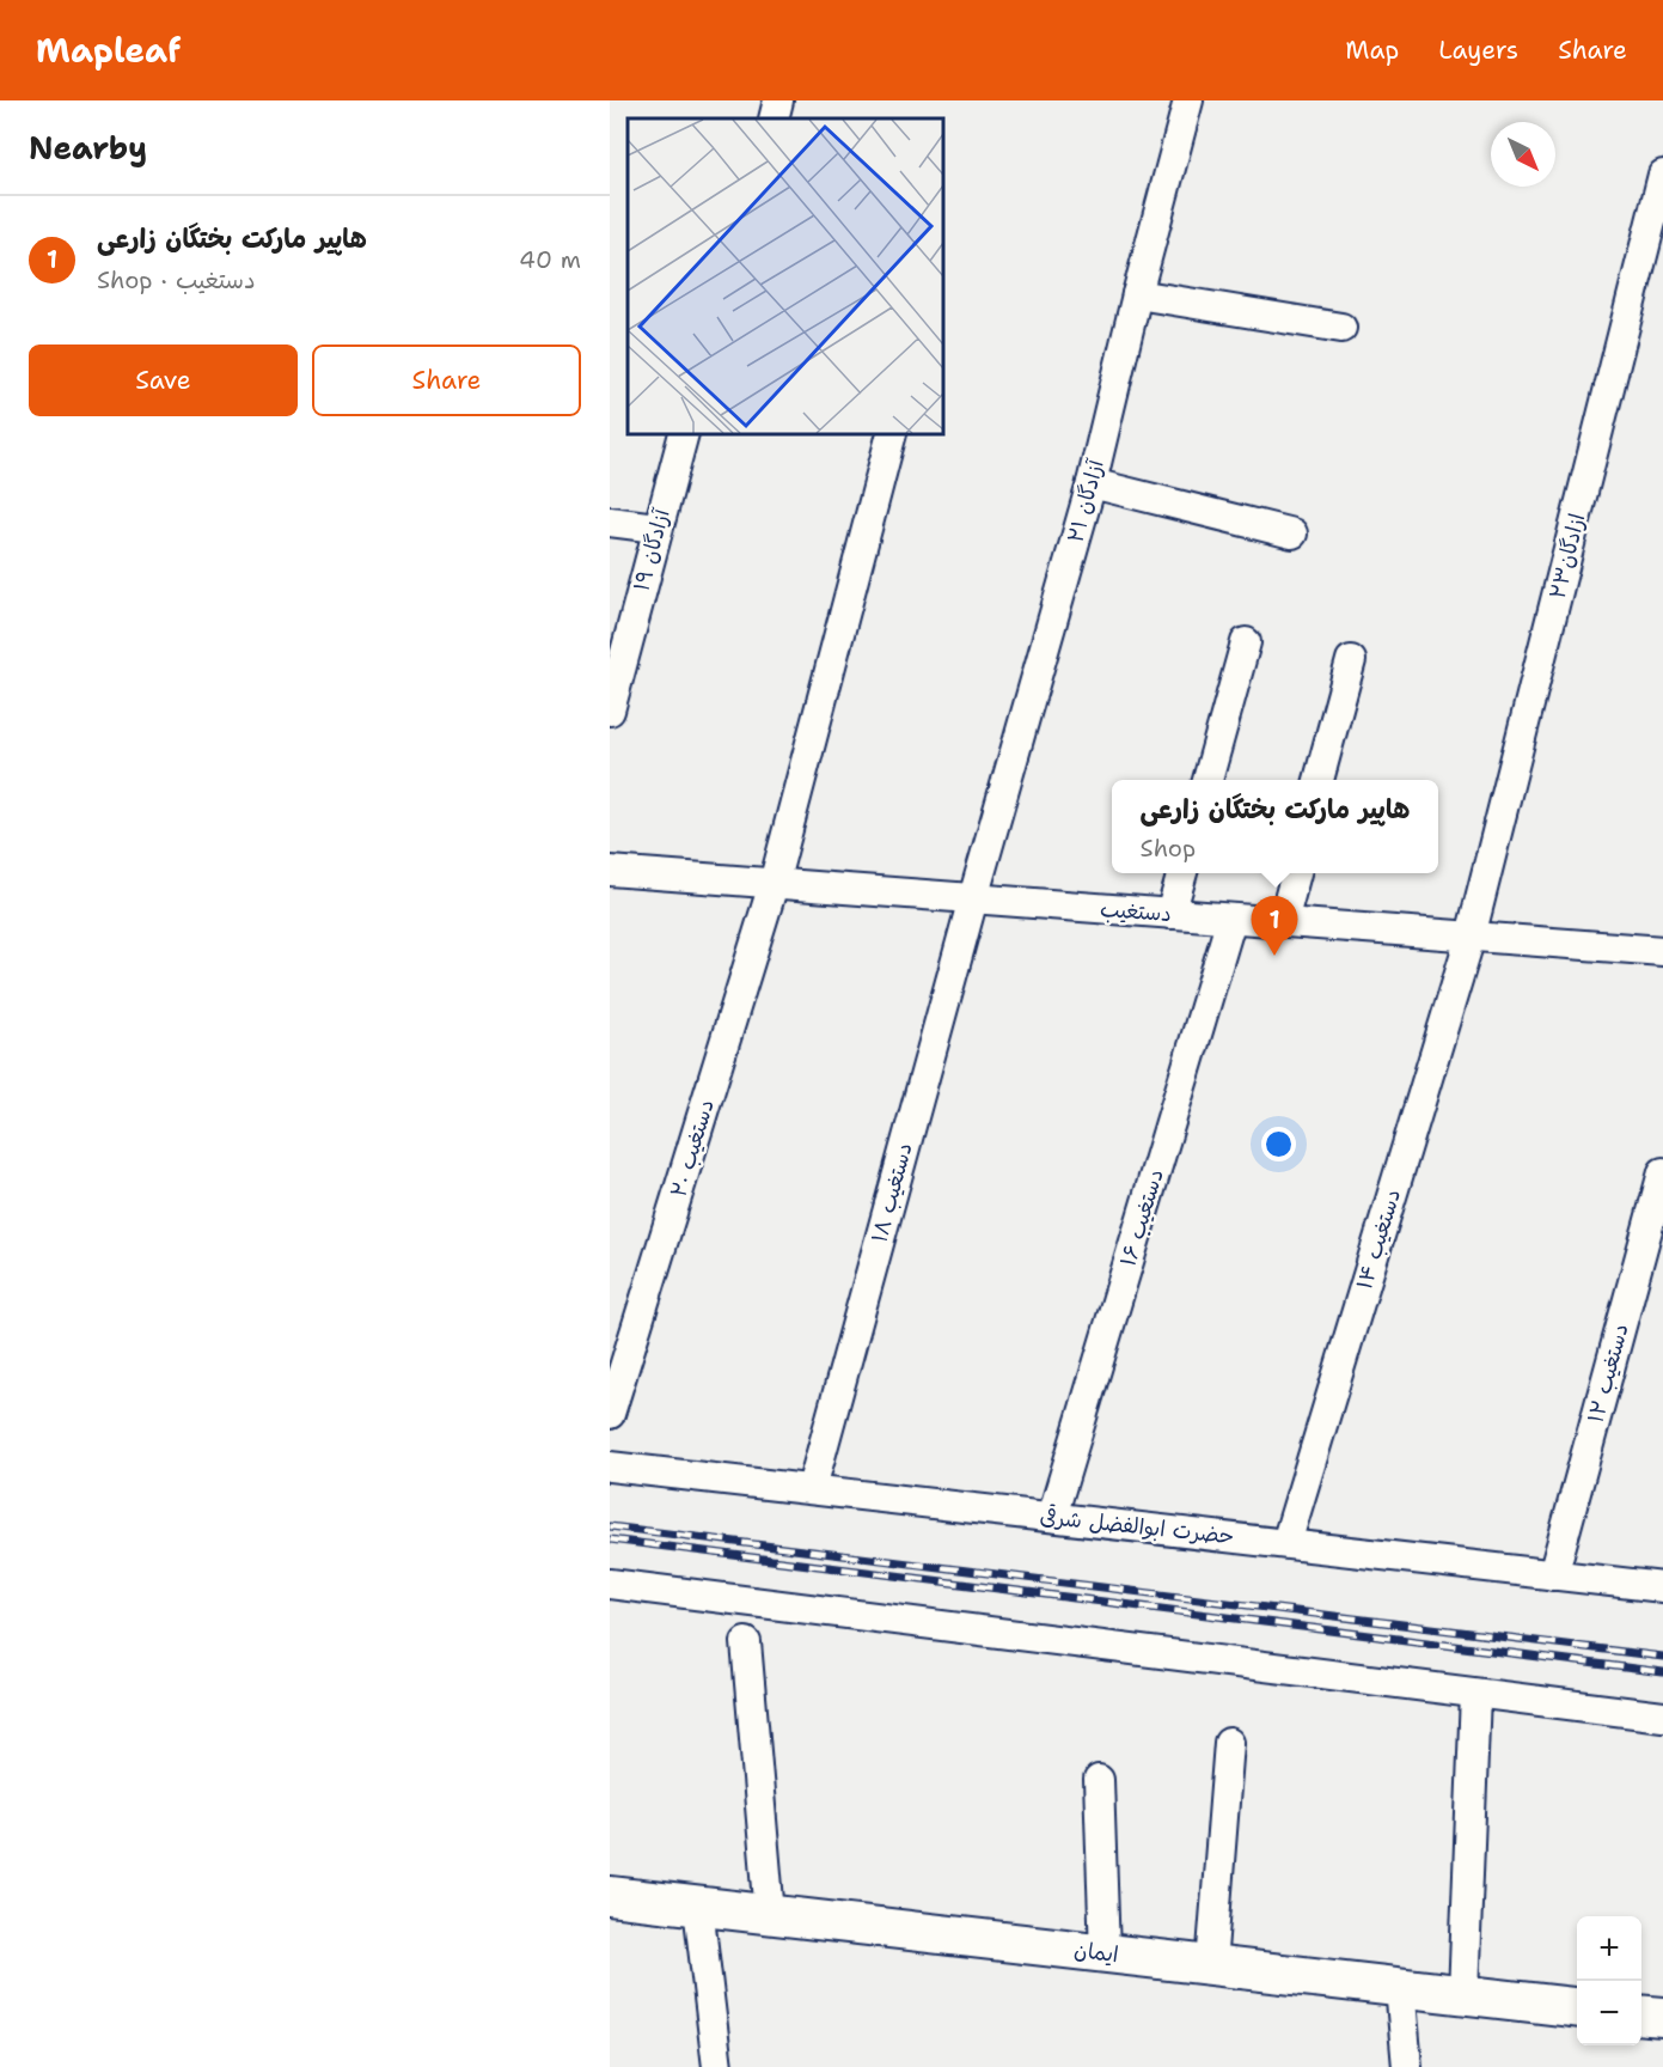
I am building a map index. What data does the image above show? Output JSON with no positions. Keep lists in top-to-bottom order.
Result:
{
  "streets": {
    "street": [
      "۲۱ آزادگان",
      "۱۹ آزادگان",
      "۲۳ازادگان",
      "دستغیب",
      "دستغیب ۲۰",
      "دستغیب ۱۸",
      "دستغیب ۱۶",
      "دستغیب ۱۴",
      "دستغیب ۱۲",
      "حضرت ابوالفضل شرقی",
      "ایمان"
    ]
  },
  "crossings": [
    ["۲۱ آزادگان", "دستغیب"],
    ["۲۱ آزادگان", "دستغیب ۱۸"],
    ["۲۳ازادگان", "دستغیب"],
    ["۲۳ازادگان", "دستغیب ۱۴"],
    ["دستغیب", "دستغیب ۲۰"],
    ["دستغیب", "دستغیب ۱۸"],
    ["دستغیب", "دستغیب ۱۶"],
    ["دستغیب", "دستغیب ۱۴"],
    ["دستغیب ۱۸", "حضرت ابوالفضل شرقی"],
    ["دستغیب ۱۶", "حضرت ابوالفضل شرقی"],
    ["دستغیب ۱۴", "حضرت ابوالفضل شرقی"],
    ["دستغیب ۱۲", "حضرت ابوالفضل شرقی"]
  ],
  "north": "bottom right",
  "page": {
    "header": "Mapleaf",
    "nav": ["Map", "Layers", "Share"],
    "heading": "Nearby",
    "list": [
      {
        "mark": "1",
        "name": "هاپیر مارکت بختگان زارعی",
        "note": "Shop · دستغیب",
        "value": "40 m"
      }
    ],
    "buttons": ["Save", "Share"],
    "popup": ["هاپیر مارکت بختگان زارعی", "Shop"],
    "pins": "1",
    "map_buttons": ["+", "−"]
  }
}
